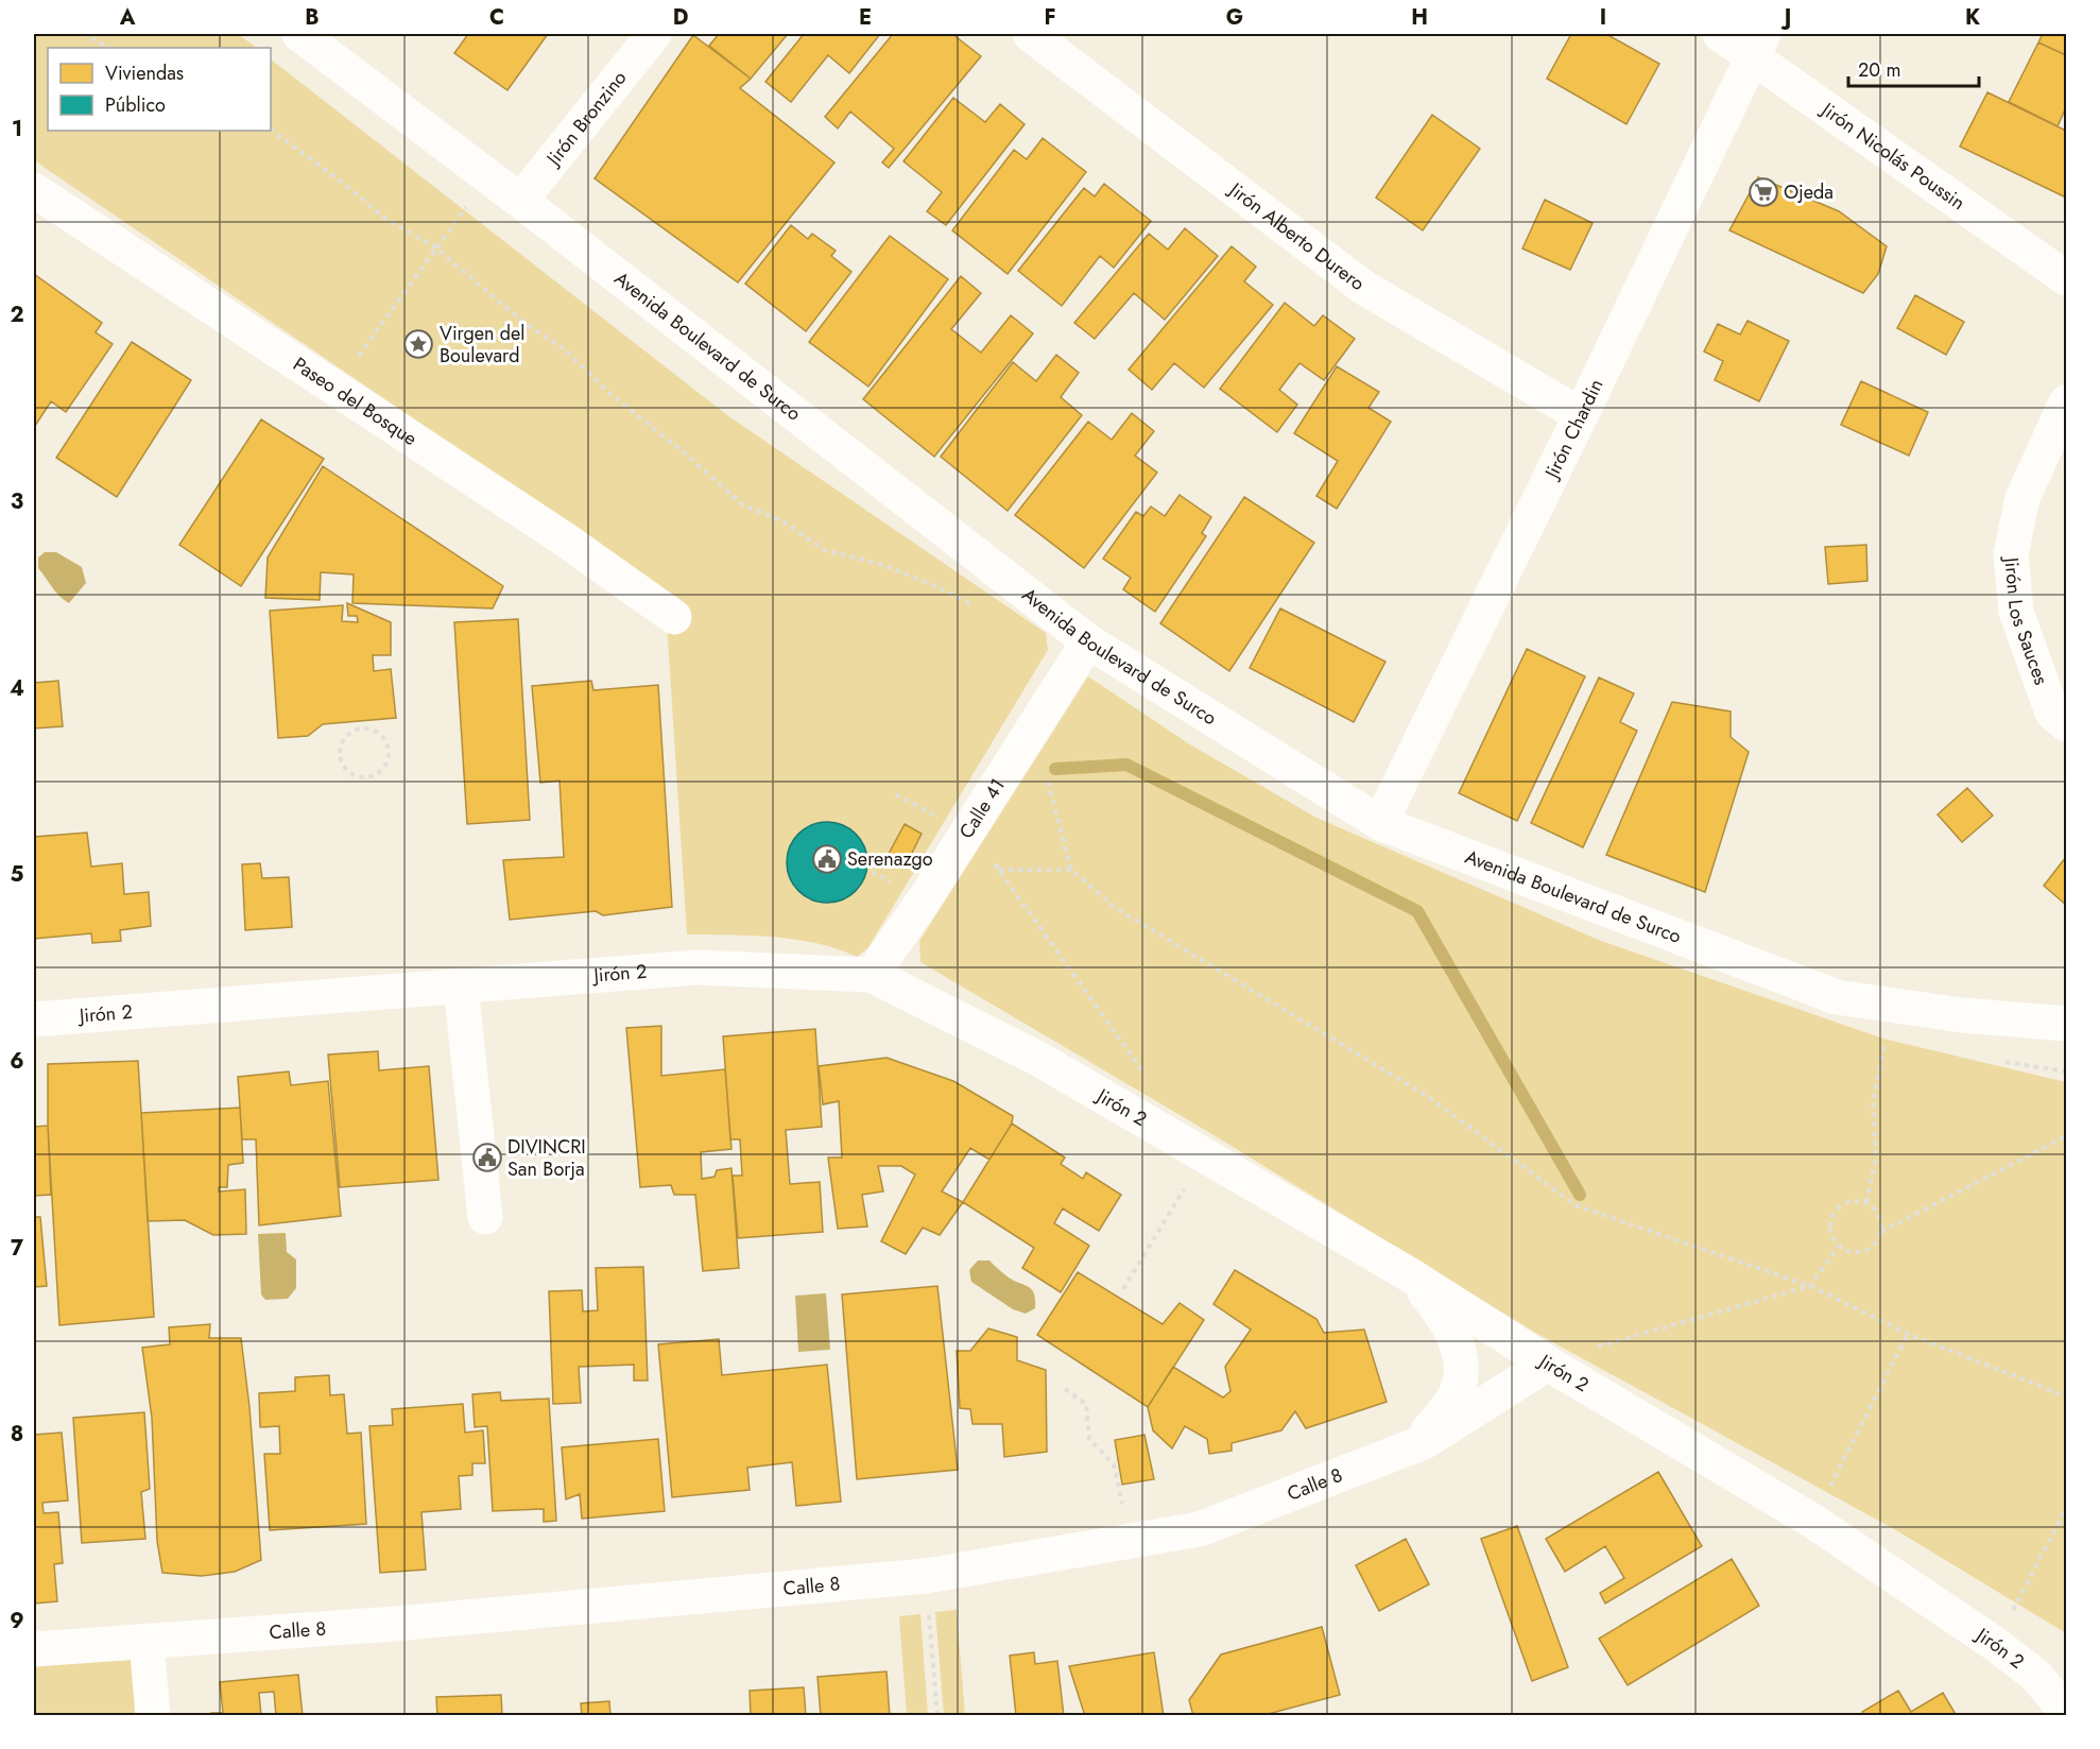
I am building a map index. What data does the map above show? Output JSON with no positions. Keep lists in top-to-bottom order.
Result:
{
  "streets": {
    "street": [
      "Jirón Bronzino",
      "Jirón Nicolás Poussin",
      "Jirón Alberto Durero",
      "Avenida Boulevard de Surco",
      "Paseo del Bosque",
      "Jirón Chardin",
      "Jirón Los Sauces",
      "Calle 41",
      "Jirón 2",
      "Calle 8"
    ]
  },
  "crossings": [
    ["Jirón Bronzino", "Avenida Boulevard de Surco"],
    ["Jirón Nicolás Poussin", "Jirón Chardin"],
    ["Jirón Alberto Durero", "Jirón Chardin"],
    ["Avenida Boulevard de Surco", "Jirón Chardin"],
    ["Avenida Boulevard de Surco", "Calle 41"],
    ["Calle 41", "Jirón 2"],
    ["Jirón 2", "Calle 8"]
  ],
  "places": {
    "supermarket": ["Ojeda"],
    "place": ["Virgen del Boulevard"],
    "public building": ["Serenazgo", "DIVINCRI San Borja"]
  },
  "legend": ["Viviendas", "Público"],
  "scale_bar": "20 m",
  "grid": {
    "columns": [
      "A",
      "B",
      "C",
      "D",
      "E",
      "F",
      "G",
      "H",
      "I",
      "J",
      "K"
    ],
    "rows": [
      "1",
      "2",
      "3",
      "4",
      "5",
      "6",
      "7",
      "8",
      "9"
    ]
  }
}
